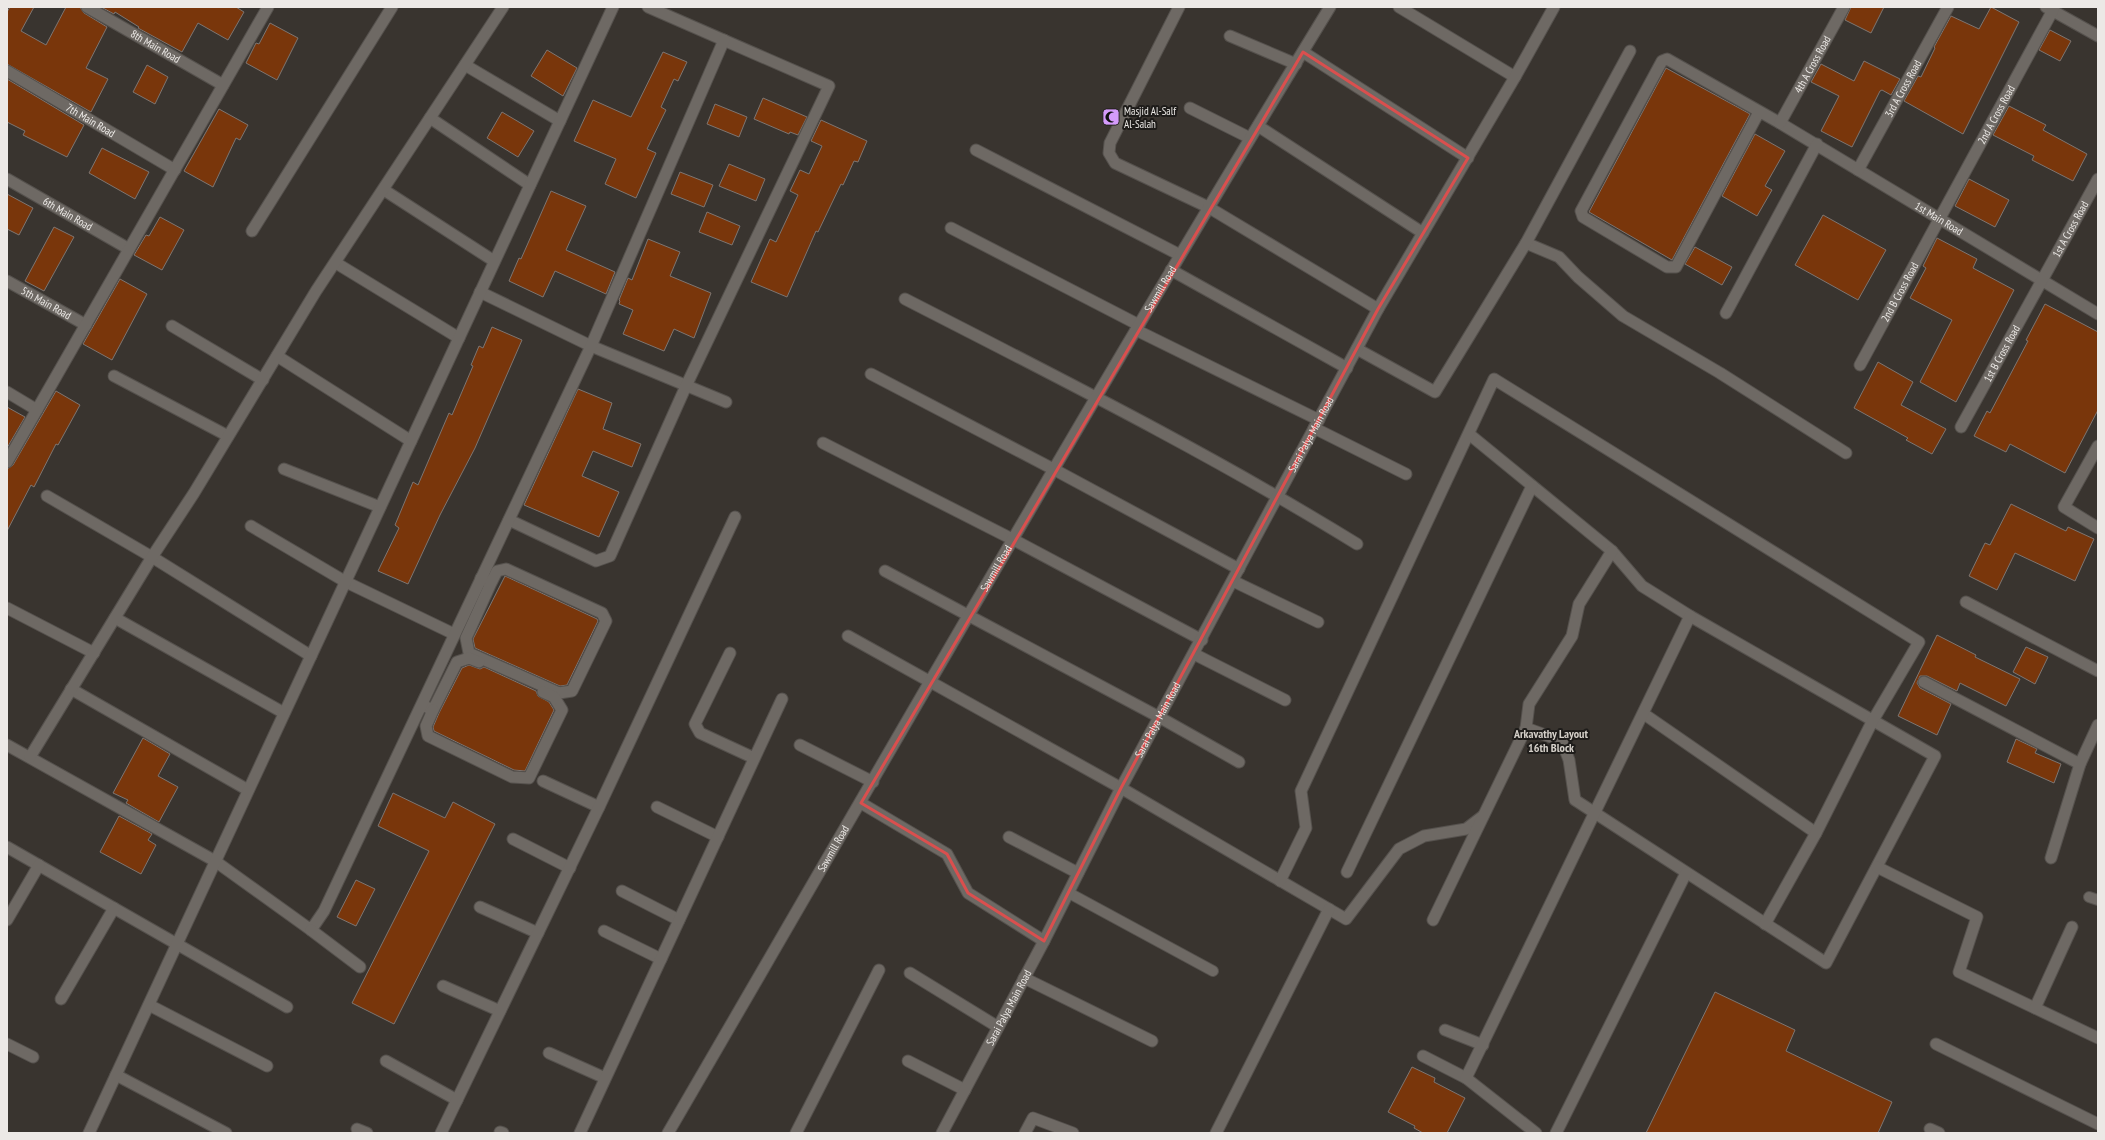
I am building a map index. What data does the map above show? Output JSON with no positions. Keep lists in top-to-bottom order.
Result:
{
  "streets": {
    "street": [
      "8th Main Road",
      "4th A Cross Road",
      "3rd A Cross Road",
      "2nd A Cross Road",
      "7th Main Road",
      "6th Main Road",
      "1st Main Road",
      "1st A Cross Road",
      "Sawmill Road",
      "2nd B Cross Road",
      "5th Main Road",
      "1st B Cross Road",
      "Sarai Palya Main Road"
    ]
  },
  "crossings": [
    ["4th A Cross Road", "1st Main Road"],
    ["3rd A Cross Road", "1st Main Road"],
    ["2nd A Cross Road", "1st Main Road"],
    ["2nd A Cross Road", "2nd B Cross Road"],
    ["1st Main Road", "1st A Cross Road"],
    ["1st Main Road", "2nd B Cross Road"],
    ["1st Main Road", "1st B Cross Road"],
    ["1st A Cross Road", "1st B Cross Road"]
  ],
  "districts": ["Arkavathy Layout 16th Block"],
  "places": {
    "mosque": ["Masjid Al-Salf Al-Salah"]
  }
}
